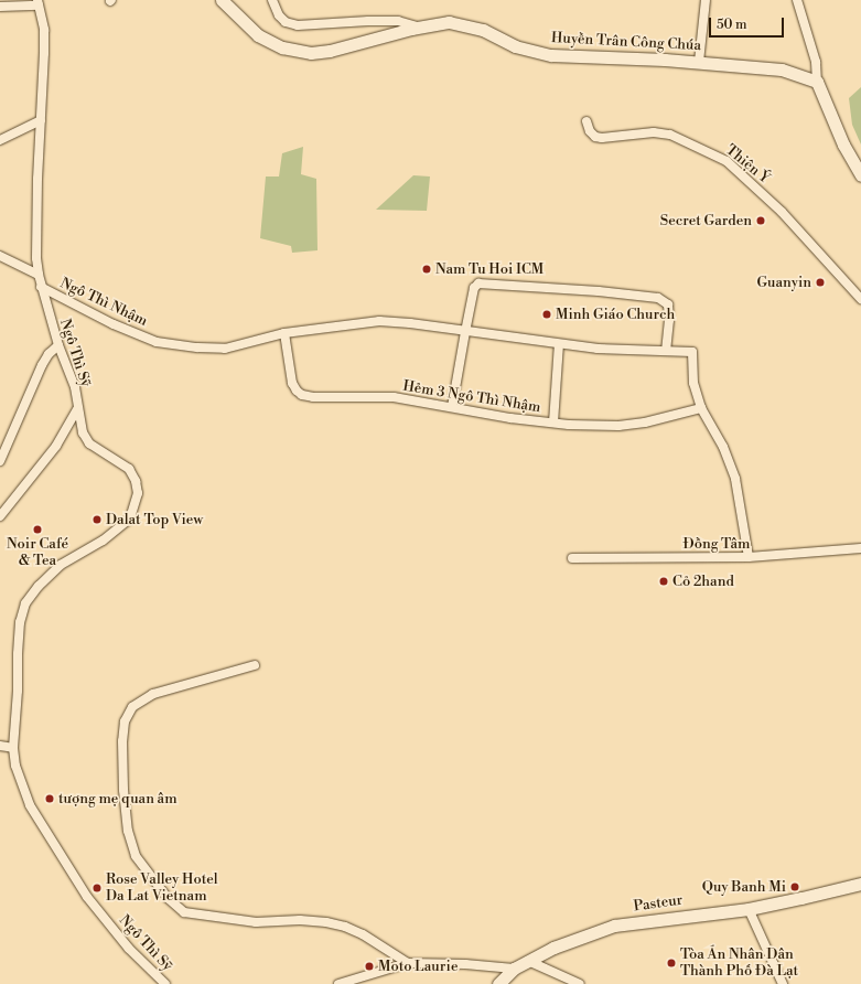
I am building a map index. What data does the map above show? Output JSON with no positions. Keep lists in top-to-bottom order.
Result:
{
  "streets": {
    "street": [
      "Huyền Trân Công Chúa",
      "Thiện Ý",
      "Ngô Thì Nhậm",
      "Ngô Thì Sỹ",
      "Hẻm 3 Ngô Thì Nhậm",
      "Đồng Tâm",
      "Pasteur"
    ]
  },
  "crossings": [
    ["Ngô Thì Nhậm", "Ngô Thì Sỹ"],
    ["Ngô Thì Nhậm", "Hẻm 3 Ngô Thì Nhậm"]
  ],
  "places": [
    "Secret Garden",
    "Nam Tu Hoi ICM",
    "Guanyin",
    "Minh Giáo Church",
    "Dalat Top View",
    "Noir Café & Tea",
    "Cỏ 2hand",
    "tượng mẹ quan âm",
    "Quy Banh Mi",
    "Rose Valley Hotel Da Lat Vietnam",
    "Tòa Án Nhân Dân Thành Phố Đà Lạt",
    "Moto Laurie"
  ],
  "scale_bar": "50 m"
}
